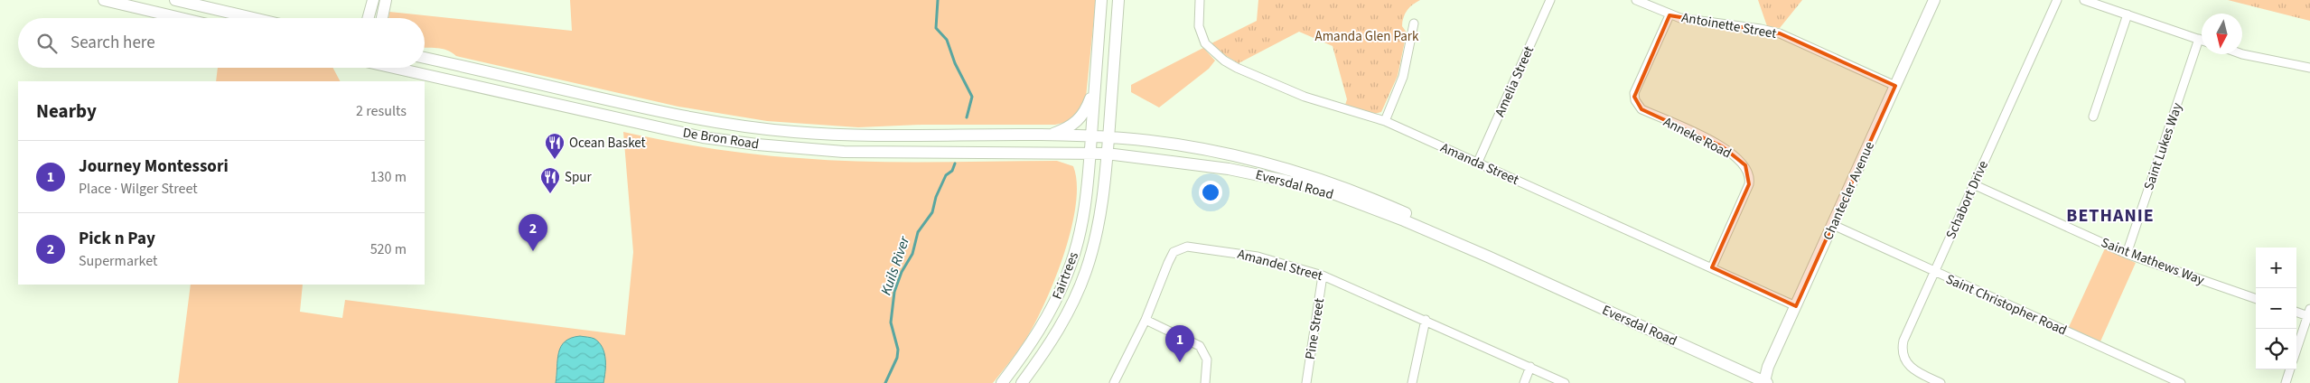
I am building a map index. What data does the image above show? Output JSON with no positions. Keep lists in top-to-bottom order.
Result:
{
  "streets": {
    "street": [
      "Antoinette Street",
      "Amelia Street",
      "Anneke Road",
      "De Bron Road",
      "Saint Lukes Way",
      "Amanda Street",
      "Eversdal Road",
      "Chantecler Avenue",
      "Schabort Drive",
      "Saint Mathews Way",
      "Amandel Street",
      "Fairtrees",
      "Saint Christopher Road",
      "Pine Street"
    ]
  },
  "crossings": [
    ["Antoinette Street", "Anneke Road"],
    ["Antoinette Street", "Chantecler Avenue"],
    ["Amelia Street", "Amanda Street"],
    ["Anneke Road", "Amanda Street"],
    ["De Bron Road", "Eversdal Road"],
    ["De Bron Road", "Fairtrees"],
    ["Saint Lukes Way", "Saint Mathews Way"],
    ["Amanda Street", "Chantecler Avenue"],
    ["Eversdal Road", "Chantecler Avenue"],
    ["Eversdal Road", "Fairtrees"],
    ["Chantecler Avenue", "Saint Christopher Road"],
    ["Schabort Drive", "Saint Mathews Way"],
    ["Schabort Drive", "Saint Christopher Road"],
    ["Amandel Street", "Pine Street"]
  ],
  "districts": ["BETHANIE"],
  "water": ["Kuils River"],
  "parks": ["Amanda Glen Park"],
  "places": {
    "restaurant": ["Ocean Basket", "Spur"]
  },
  "north": "bottom",
  "page": {
    "search": "Search here",
    "heading": ["Nearby", "2 results"],
    "list": [
      {
        "mark": "1",
        "name": "Journey Montessori",
        "note": "Place · Wilger Street",
        "value": "130 m"
      },
      {
        "mark": "2",
        "name": "Pick n Pay",
        "note": "Supermarket",
        "value": "520 m"
      }
    ],
    "pins": ["2", "1"],
    "map_buttons": ["+", "−"]
  }
}
